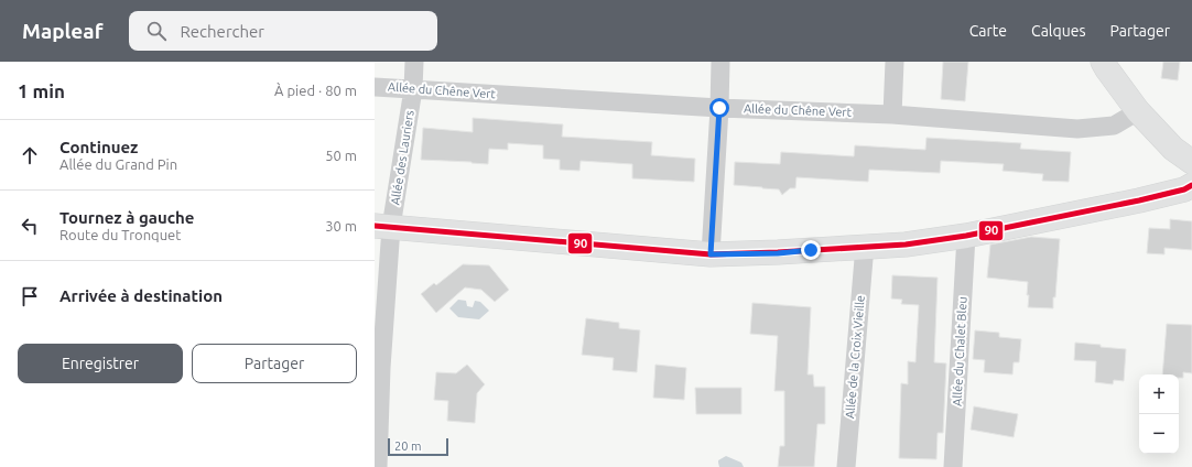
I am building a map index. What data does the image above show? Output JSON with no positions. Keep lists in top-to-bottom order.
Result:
{
  "streets": {
    "street": [
      "Allée du Chêne Vert",
      "Allée des Lauriers",
      "Allée du Chalet Bleu",
      "Allée de la Croix Vieille"
    ]
  },
  "crossings": [
    ["Allée du Chêne Vert", "Allée des Lauriers"]
  ],
  "lines": ["transit line 90"],
  "scale_bar": "20 m",
  "page": {
    "header": "Mapleaf",
    "search": "Rechercher",
    "nav": ["Carte", "Calques", "Partager"],
    "heading": ["1 min", "À pied · 80 m"],
    "list": [
      ["Continuez", "Allée du Grand Pin", "50 m"],
      ["Tournez à gauche", "Route du Tronquet", "30 m"],
      "Arrivée à destination"
    ],
    "buttons": ["Enregistrer", "Partager"],
    "map_buttons": ["+", "−"],
    "scale": "20 m"
  }
}
